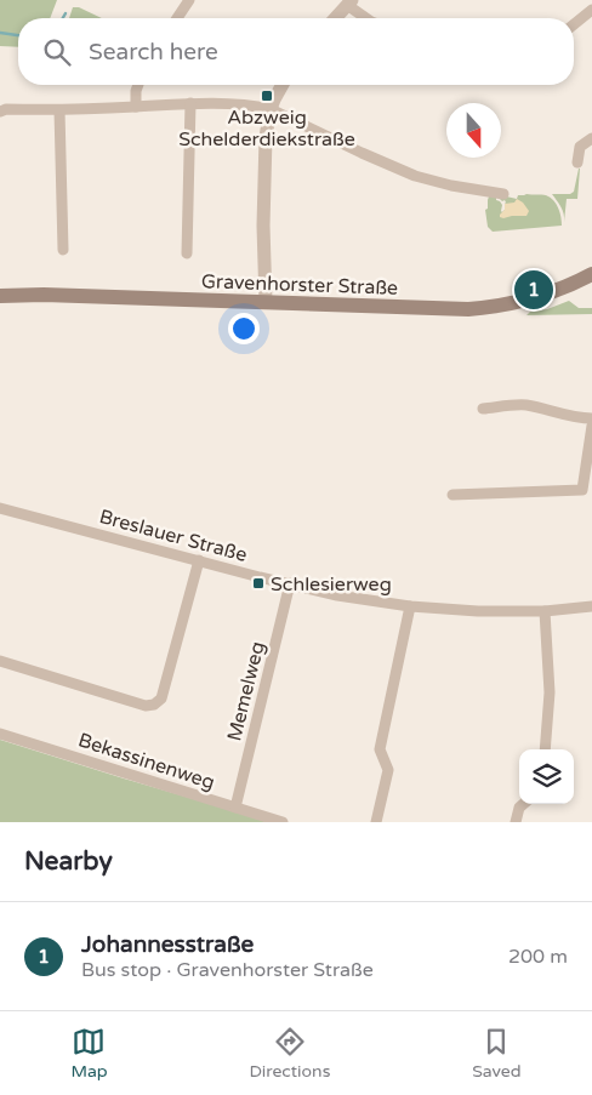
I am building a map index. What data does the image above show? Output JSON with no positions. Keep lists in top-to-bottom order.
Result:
{
  "streets": {
    "main road": ["Gravenhorster Straße"],
    "street": ["Breslauer Straße", "Memelweg", "Bekassinenweg"]
  },
  "crossings": [
    ["Breslauer Straße", "Memelweg"],
    ["Memelweg", "Bekassinenweg"]
  ],
  "places": {
    "transit": ["Abzweig Schelderdiekstraße", "Schlesierweg"]
  },
  "north": "bottom",
  "page": {
    "search": "Search here",
    "pins": "1",
    "heading": "Nearby",
    "list": [
      {
        "mark": "1",
        "name": "Johannesstraße",
        "note": "Bus stop · Gravenhorster Straße",
        "value": "200 m"
      }
    ],
    "nav": ["Map", "Directions", "Saved"]
  }
}
